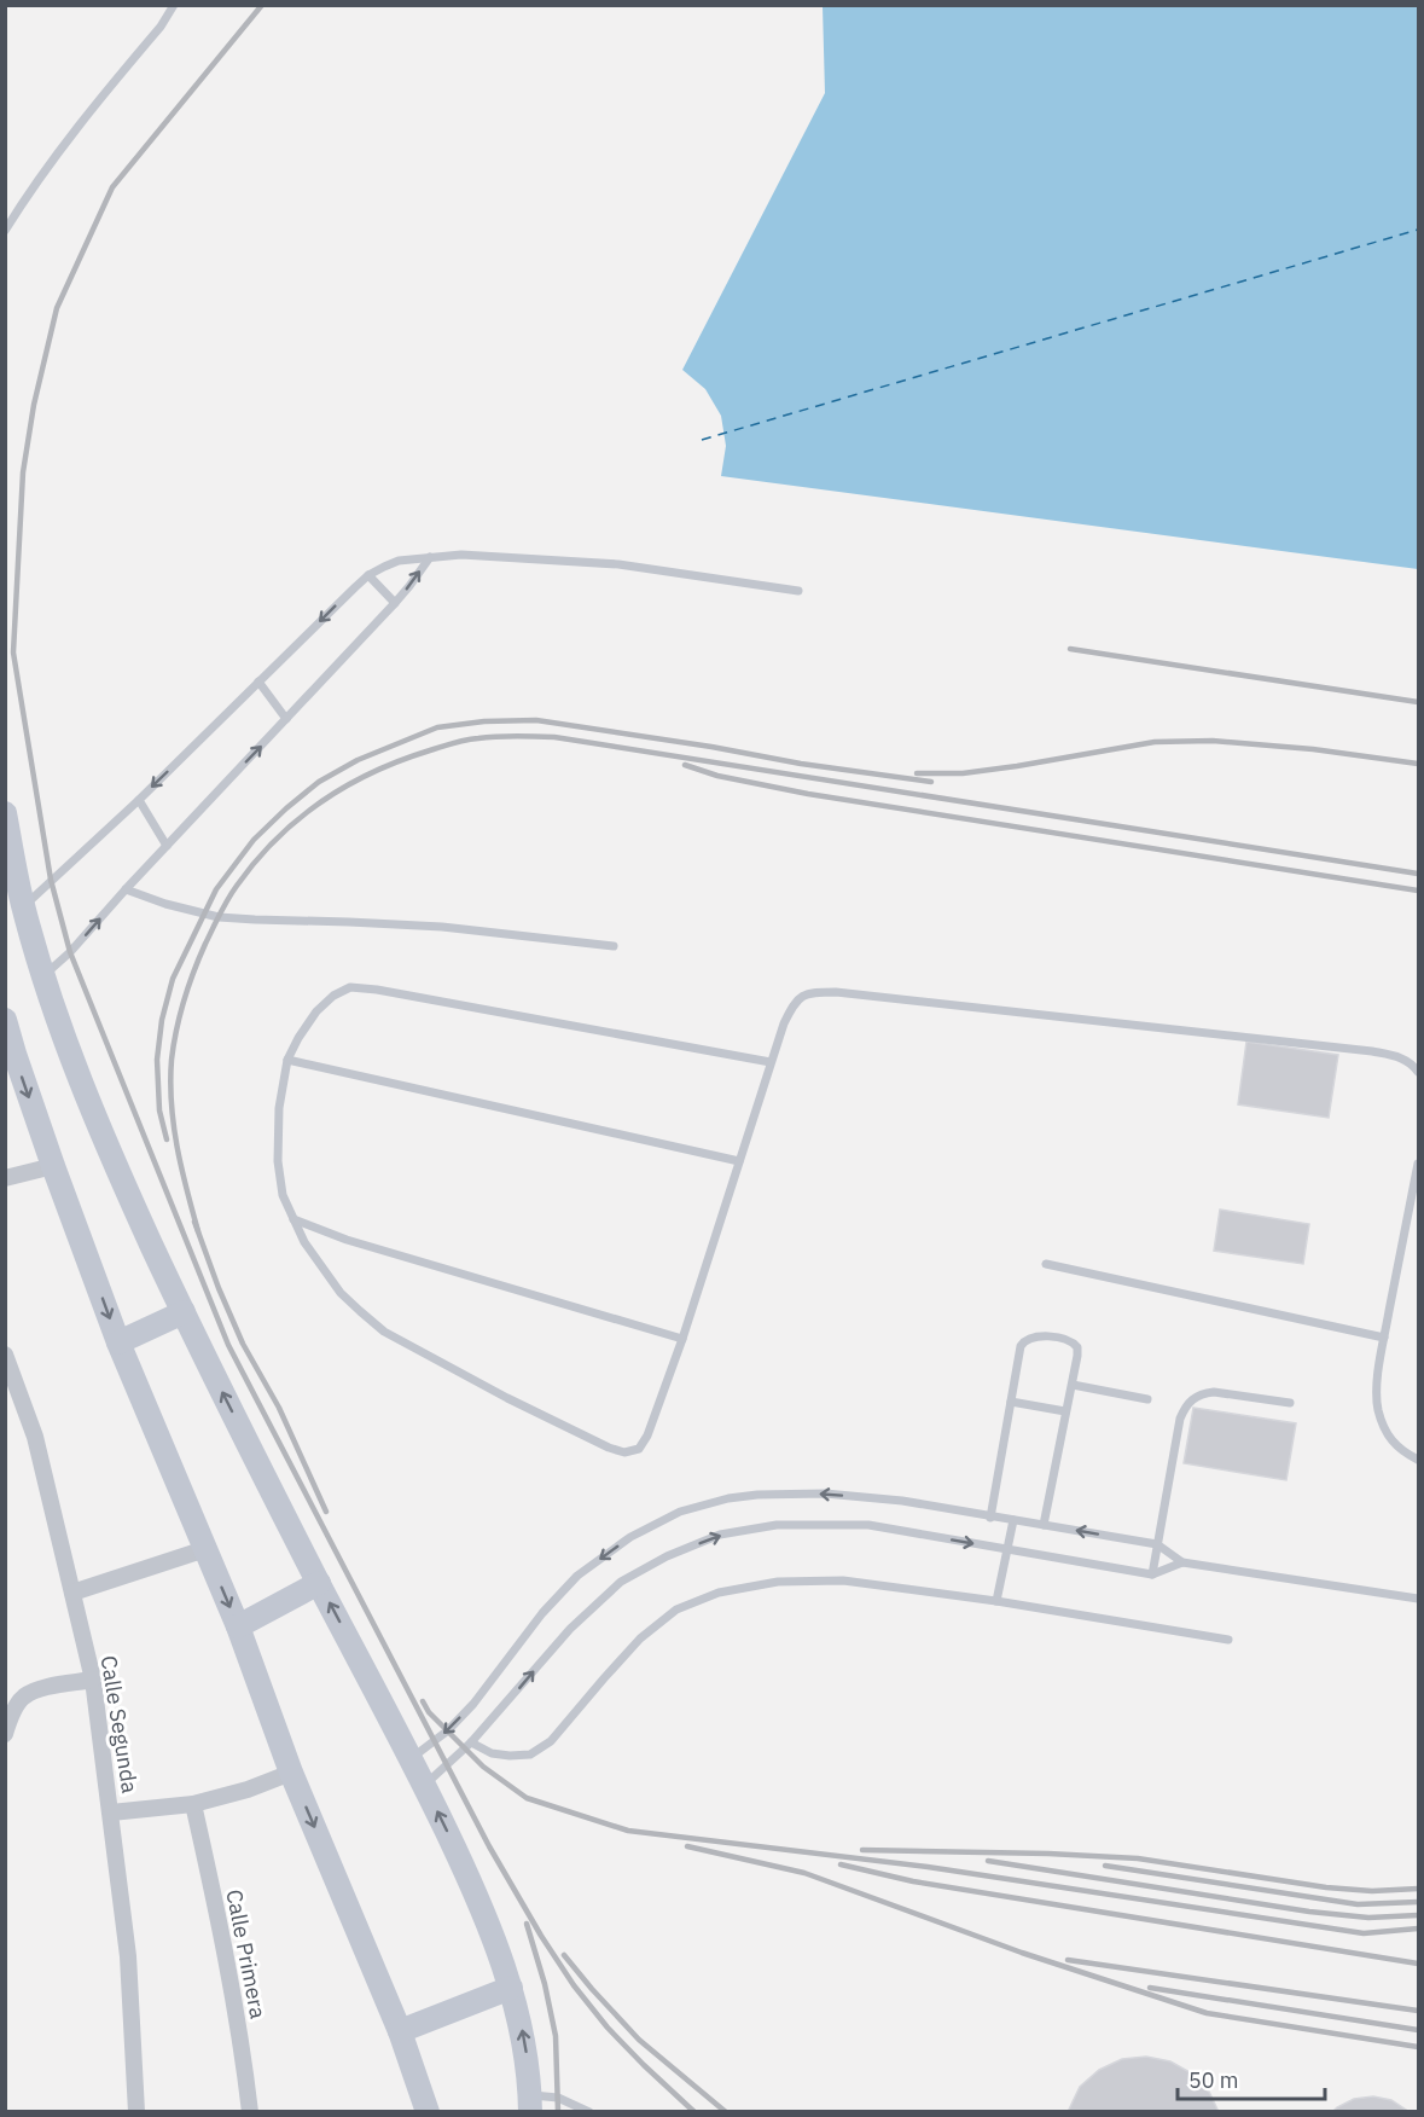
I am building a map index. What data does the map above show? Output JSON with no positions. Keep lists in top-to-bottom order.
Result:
{
  "streets": {
    "street": ["Calle Segunda", "Calle Primera"]
  },
  "scale_bar": "50 m"
}
